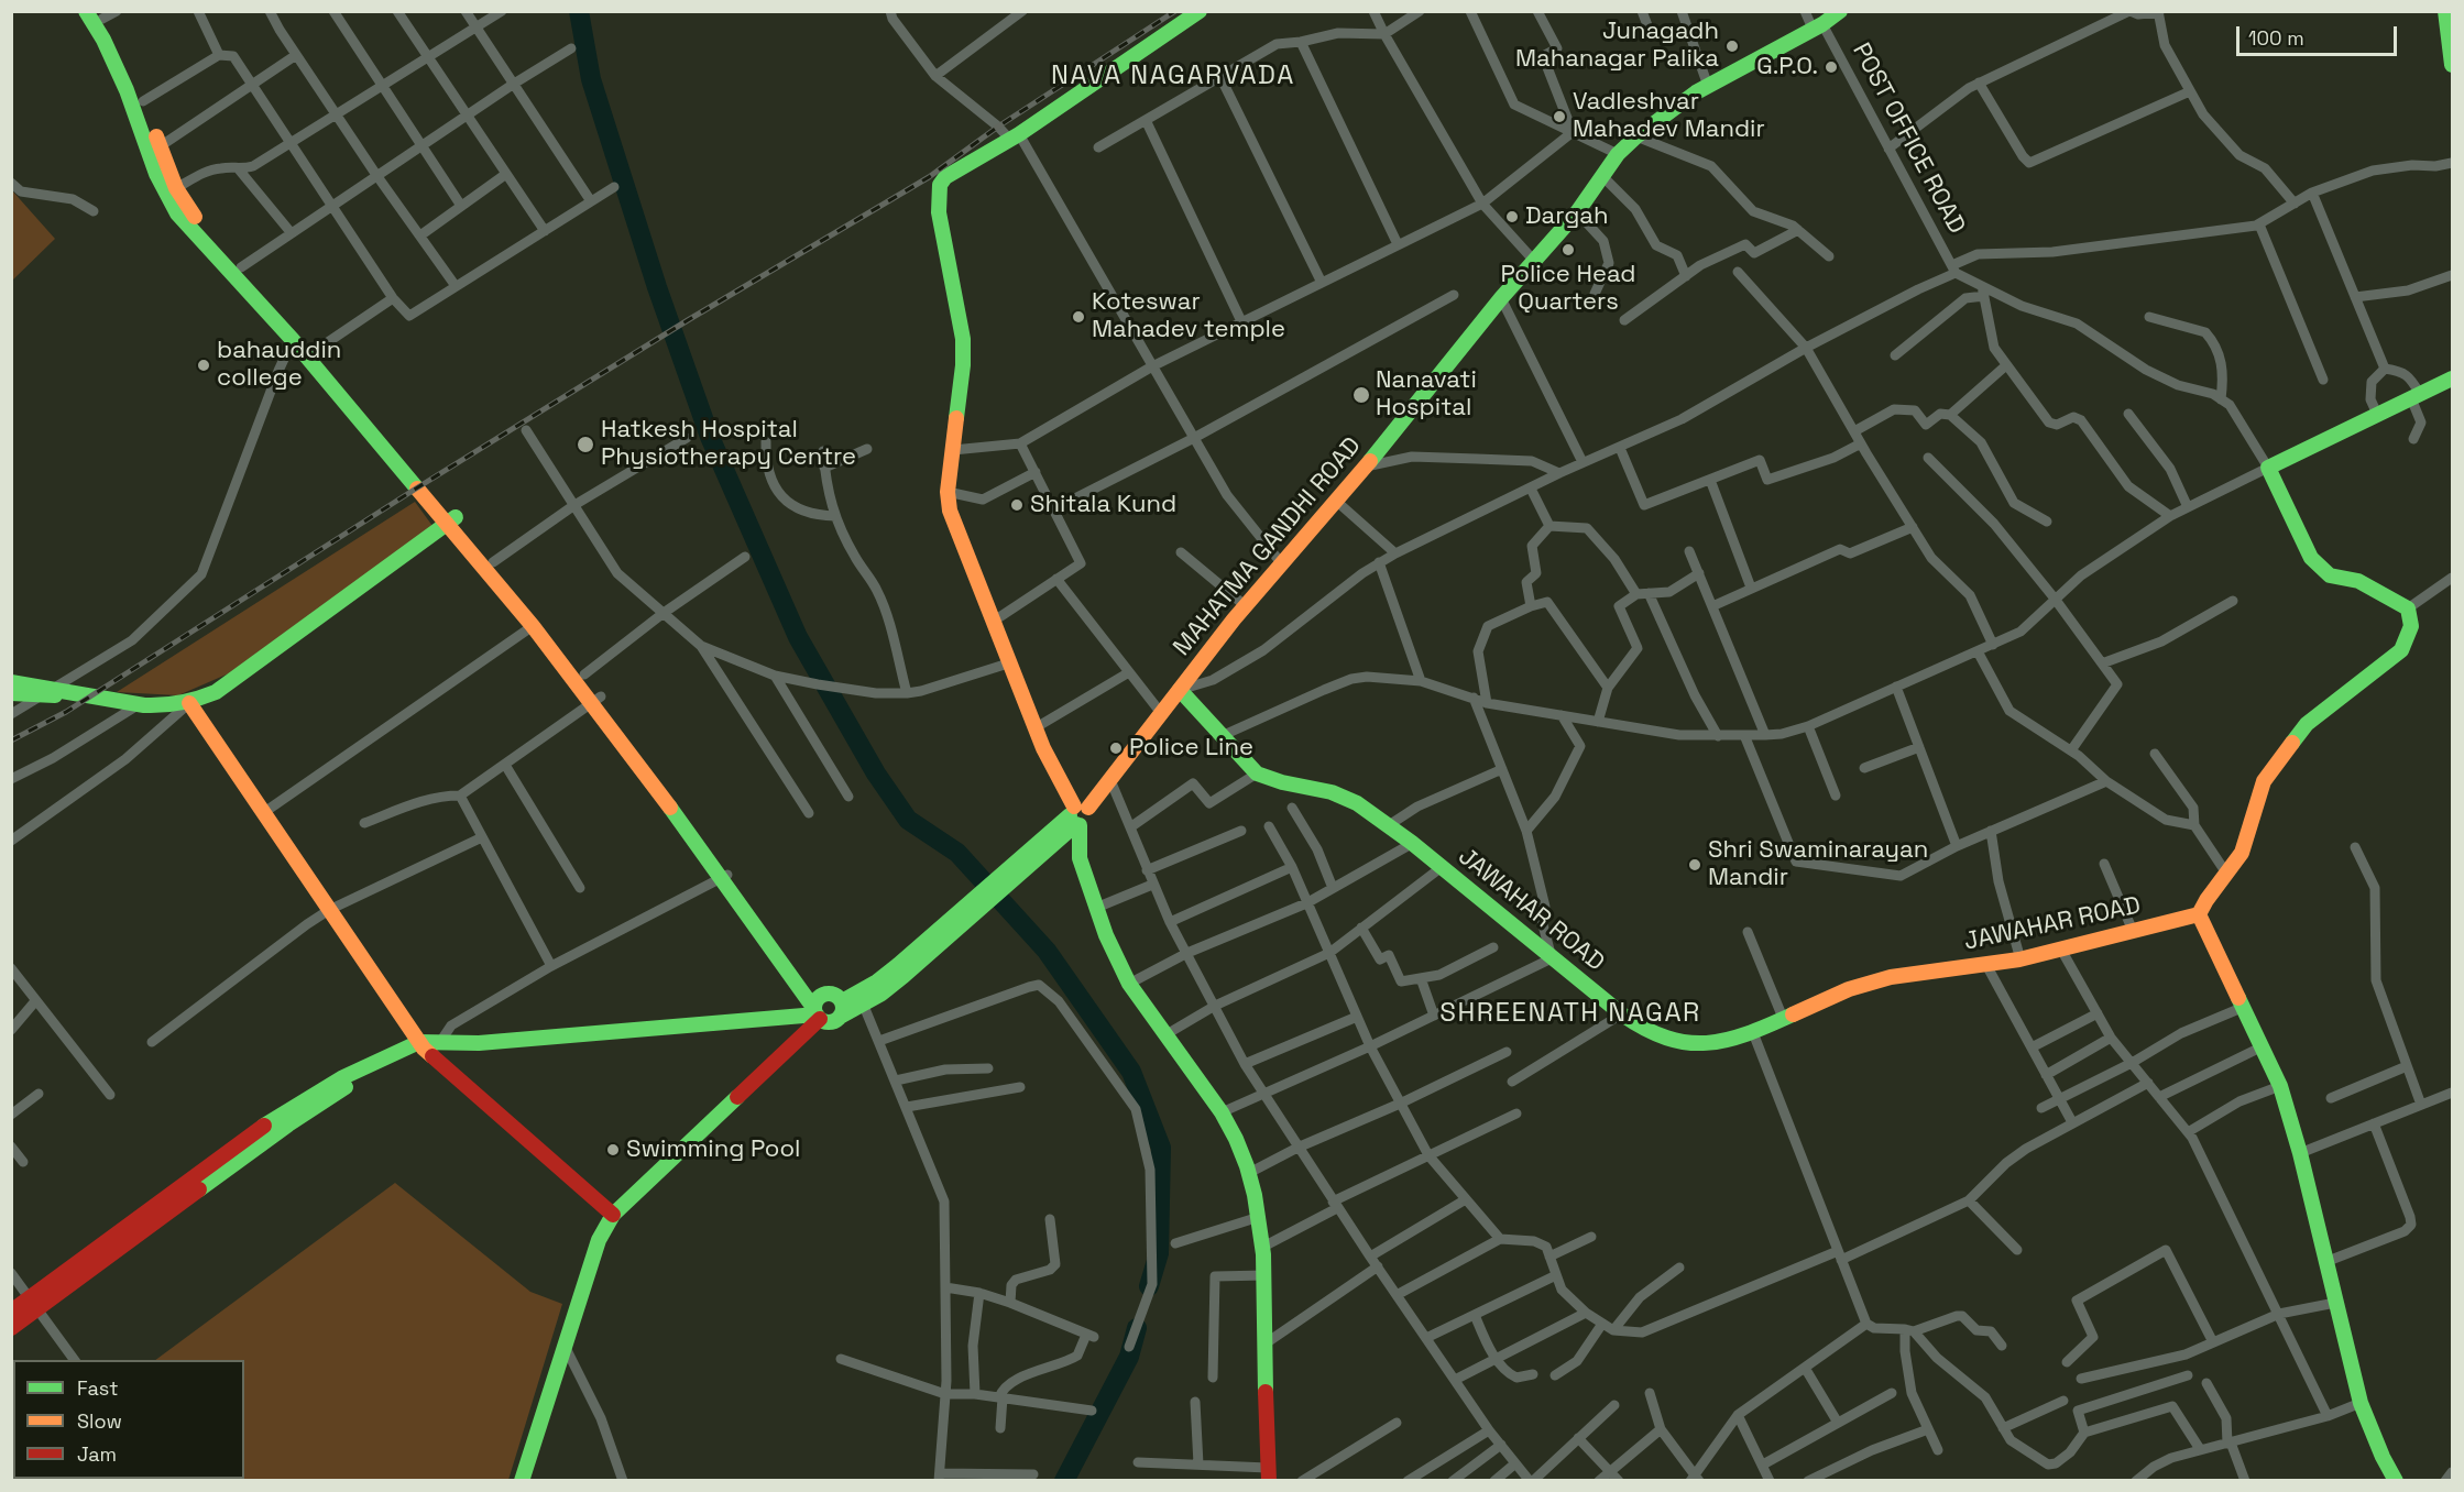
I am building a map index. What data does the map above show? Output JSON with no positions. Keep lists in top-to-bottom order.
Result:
{
  "streets": {
    "main road": ["MAHATMA GANDHI ROAD", "JAWAHAR ROAD"],
    "street": ["POST OFFICE ROAD"]
  },
  "crossings": [
    ["POST OFFICE ROAD", "MAHATMA GANDHI ROAD"]
  ],
  "districts": ["NAVA NAGARVADA", "SHREENATH NAGAR"],
  "places": [
    "Junagadh Mahanagar Palika",
    "G.P.O.",
    "Vadleshvar Mahadev Mandir",
    "Dargah",
    "Police Head Quarters",
    "Koteswar Mahadev temple",
    "bahauddin college",
    "Nanavati Hospital",
    "Hatkesh Hospital Physiotherapy Centre",
    "Shitala Kund",
    "Police Line",
    "Shri Swaminarayan Mandir",
    "Swimming Pool"
  ],
  "legend": ["Fast", "Slow", "Jam"],
  "scale_bar": "100 m"
}
